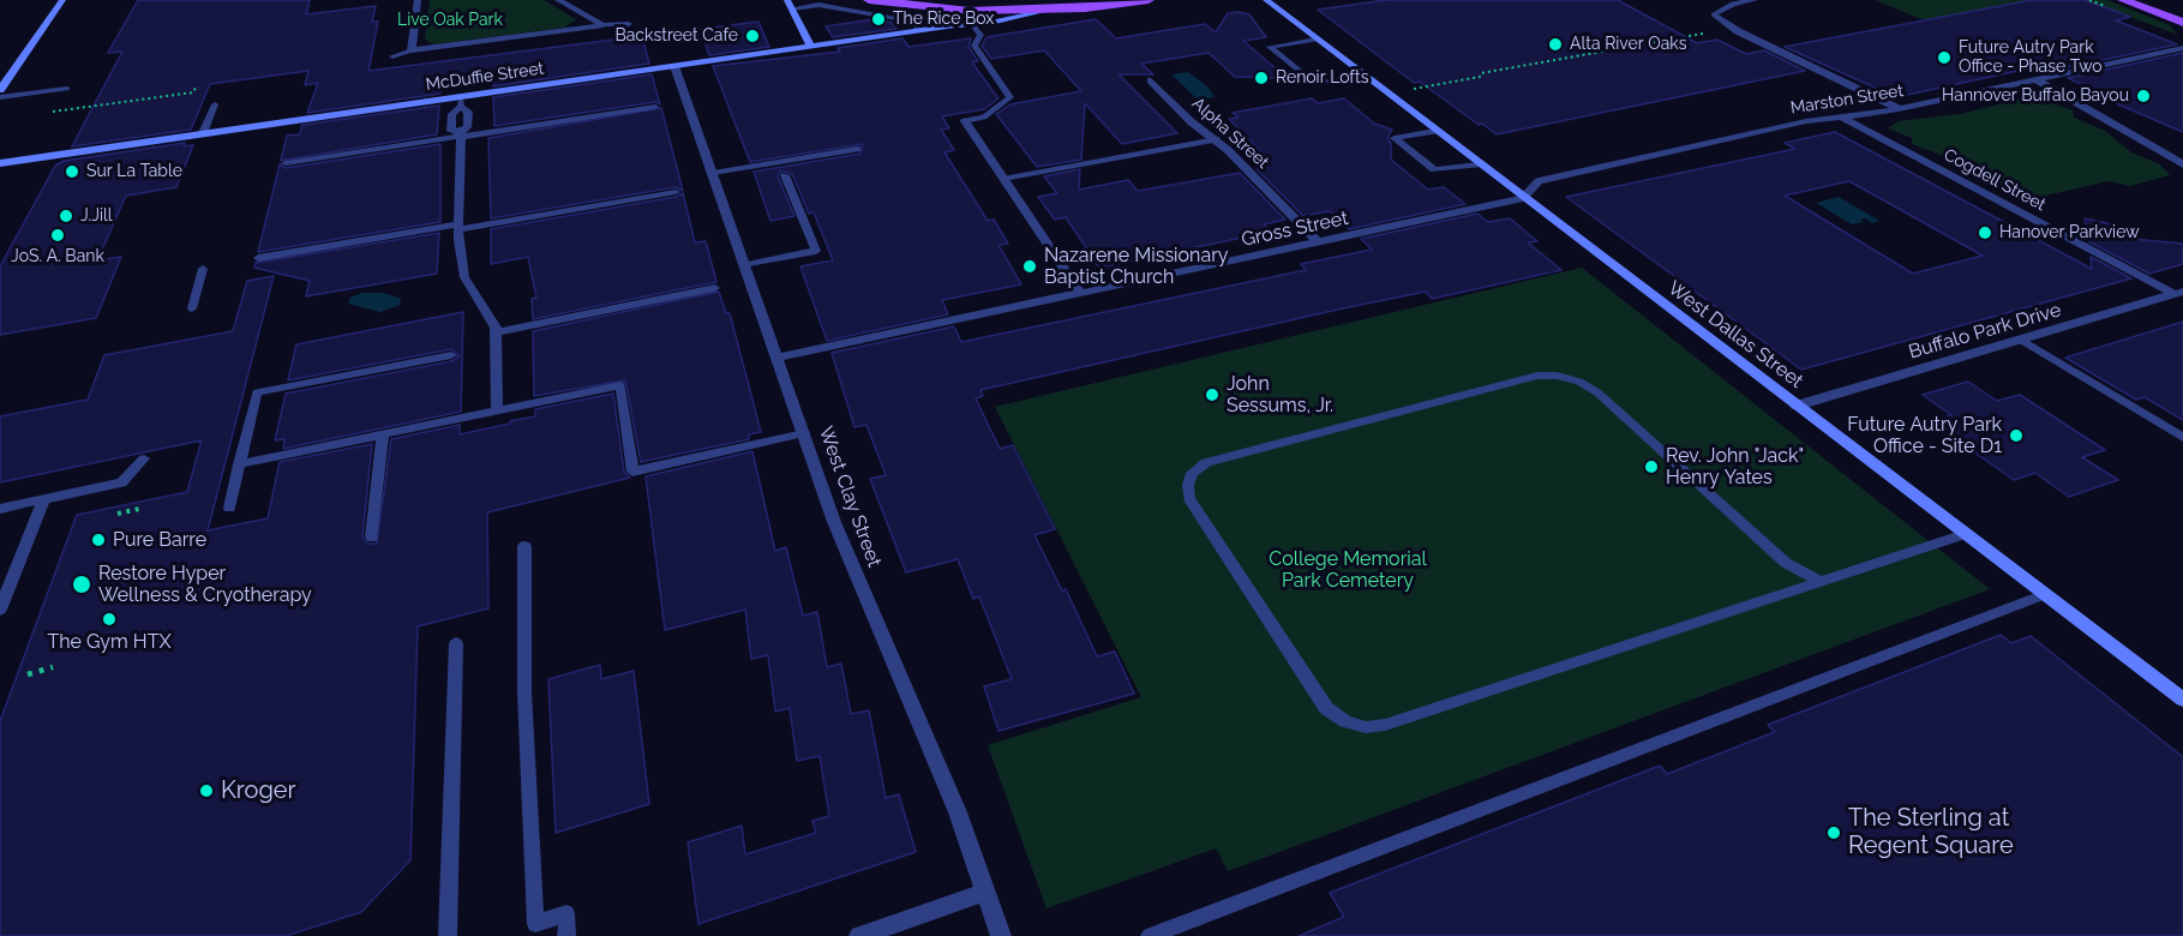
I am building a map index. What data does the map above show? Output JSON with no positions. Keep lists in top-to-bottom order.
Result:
{
  "streets": {
    "main road": ["McDuffie Street", "West Dallas Street"],
    "street": [
      "Marston Street",
      "Alpha Street",
      "Cogdell Street",
      "Gross Street",
      "Buffalo Park Drive",
      "West Clay Street"
    ]
  },
  "crossings": [
    ["McDuffie Street", "West Clay Street"],
    ["Marston Street", "Cogdell Street"],
    ["Marston Street", "Gross Street"],
    ["Marston Street", "West Dallas Street"],
    ["Alpha Street", "Gross Street"],
    ["Cogdell Street", "Buffalo Park Drive"],
    ["Gross Street", "West Dallas Street"],
    ["Gross Street", "West Clay Street"],
    ["Buffalo Park Drive", "West Dallas Street"]
  ],
  "parks": ["Live Oak Park", "College Memorial Park Cemetery"],
  "places": [
    "The Rice Box",
    "Backstreet Cafe",
    "Alta River Oaks",
    "Future Autry Park Office - Phase Two",
    "Renoir Lofts",
    "Hannover Buffalo Bayou",
    "Sur La Table",
    "J.Jill",
    "Hanover Parkview",
    "JoS. A. Bank",
    "Nazarene Missionary Baptist Church",
    "John Sessums, Jr.",
    "Future Autry Park Office - Site D1",
    "Rev. John \"Jack\" Henry Yates",
    "Pure Barre",
    "Restore Hyper Wellness & Cryotherapy",
    "The Gym HTX",
    "Kroger",
    "The Sterling at Regent Square"
  ]
}
